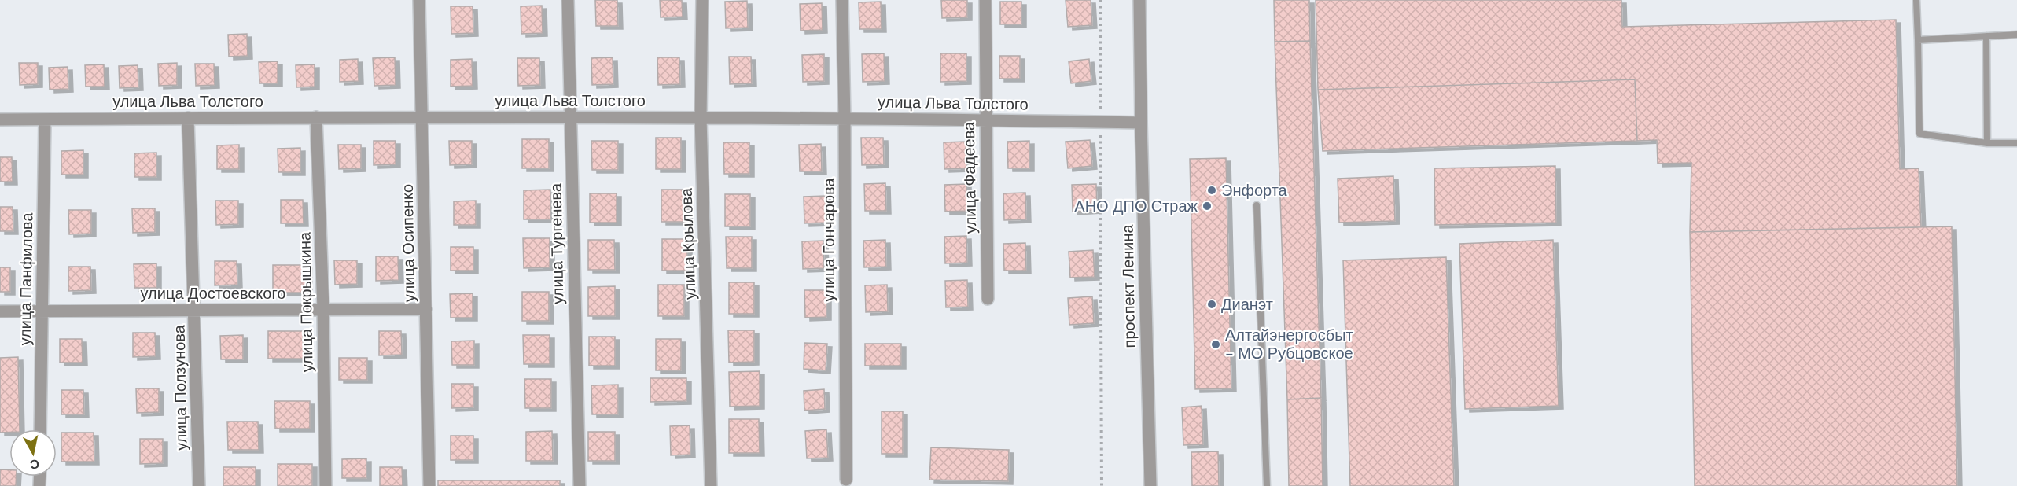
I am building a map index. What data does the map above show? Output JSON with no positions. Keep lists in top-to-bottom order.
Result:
{
  "streets": {
    "street": [
      "улица Льва Толстого",
      "улица Фадеева",
      "улица Гончарова",
      "улица Осипенко",
      "улица Тургенева",
      "улица Крылова",
      "улица Панфилова",
      "проспект Ленина",
      "улица Достоевского",
      "улица Покрышкина",
      "улица Ползунова"
    ]
  },
  "crossings": [
    ["улица Льва Толстого", "улица Фадеева"],
    ["улица Льва Толстого", "улица Гончарова"],
    ["улица Льва Толстого", "улица Осипенко"],
    ["улица Льва Толстого", "улица Тургенева"],
    ["улица Льва Толстого", "улица Крылова"],
    ["улица Льва Толстого", "улица Панфилова"],
    ["улица Льва Толстого", "проспект Ленина"],
    ["улица Льва Толстого", "улица Покрышкина"],
    ["улица Льва Толстого", "улица Ползунова"],
    ["улица Осипенко", "улица Достоевского"],
    ["улица Панфилова", "улица Достоевского"],
    ["улица Достоевского", "улица Покрышкина"],
    ["улица Достоевского", "улица Ползунова"]
  ],
  "places": [
    "Энфорта",
    "АНО ДПО Страж",
    "Дианэт",
    "Алтайэнергосбыт - МО Рубцовское"
  ],
  "north": "bottom"
}
